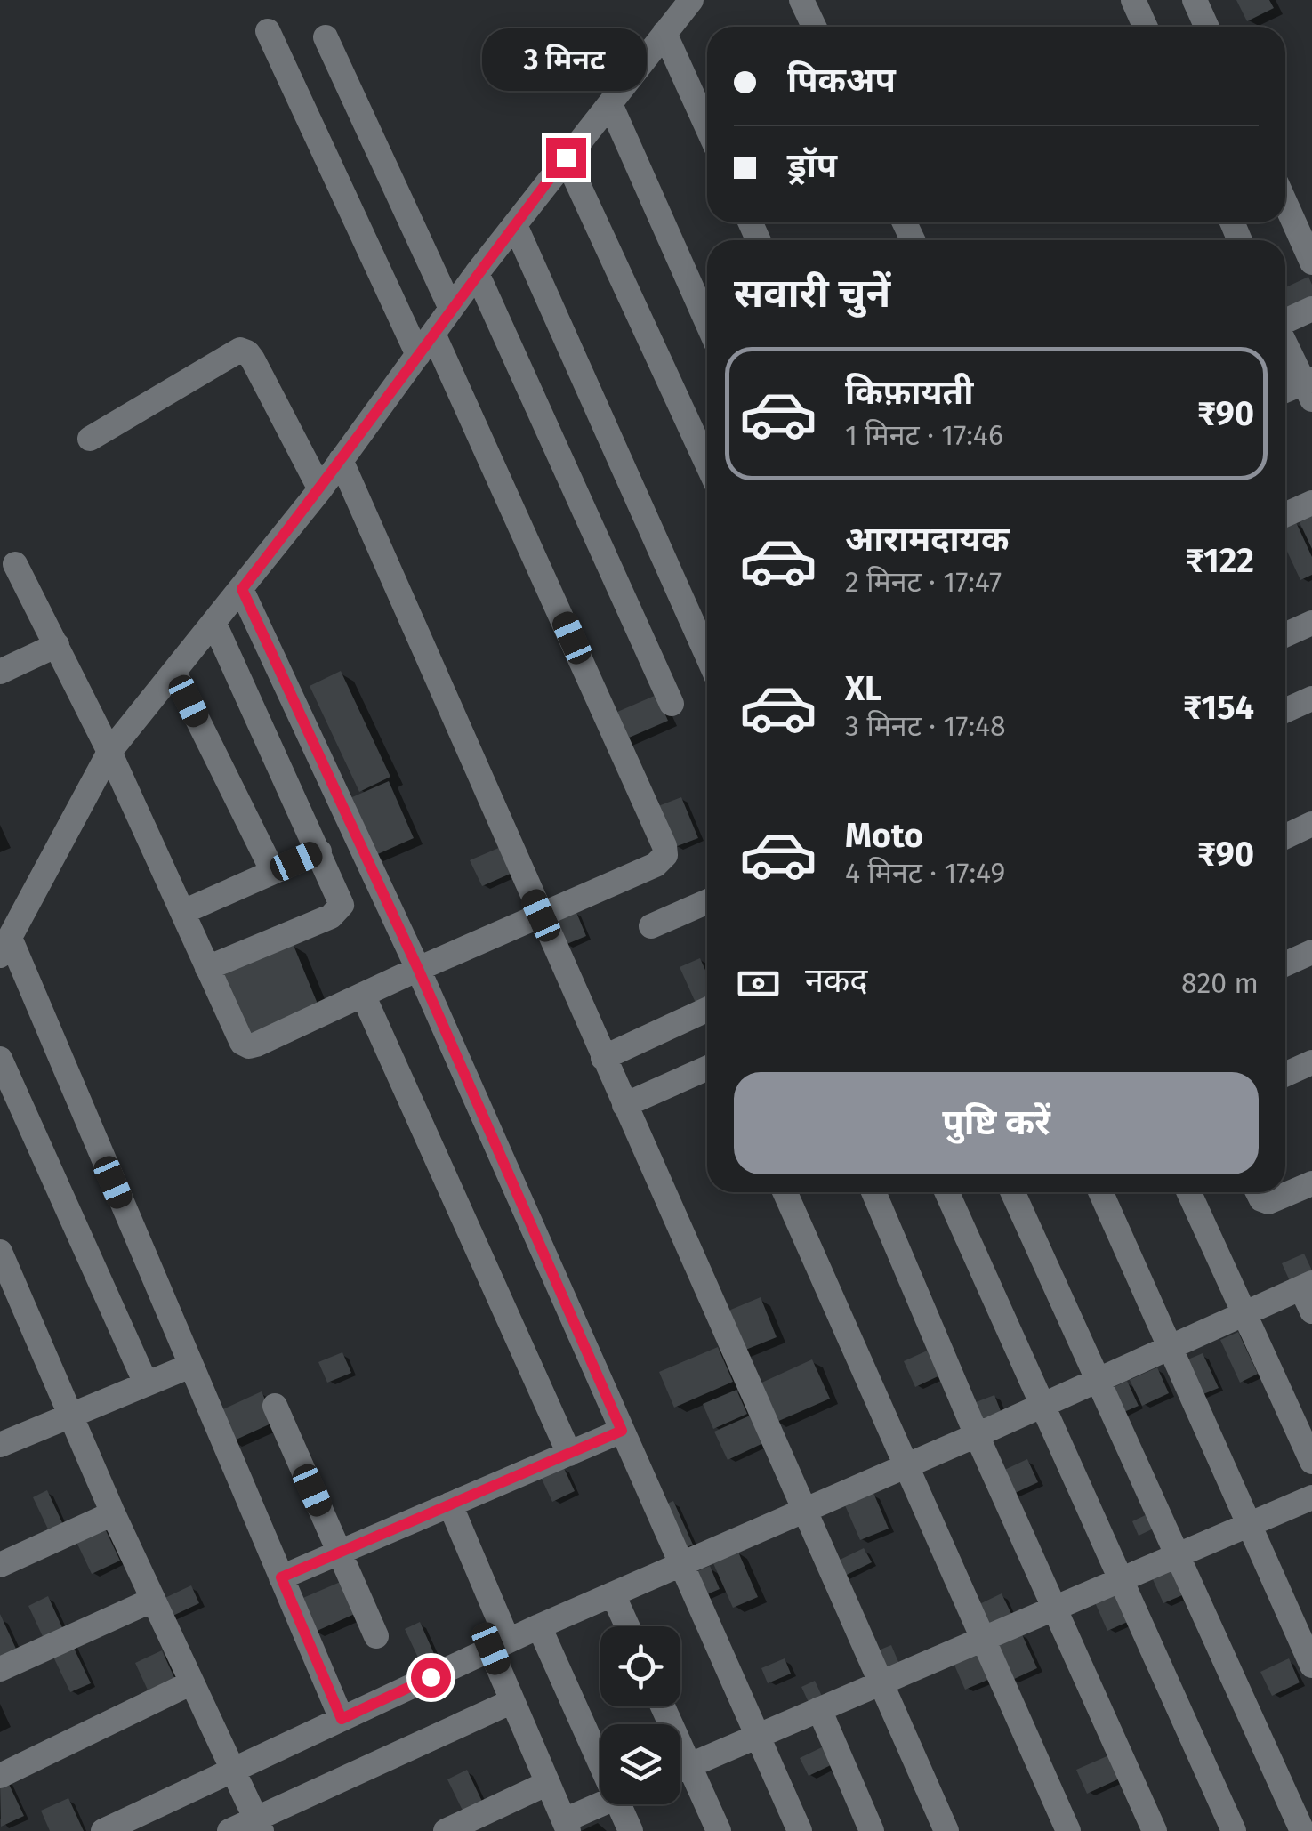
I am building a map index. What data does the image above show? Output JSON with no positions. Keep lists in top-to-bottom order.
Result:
{
  "page": {
    "banner": ["पिकअप", "ड्रॉप"],
    "bubble": "3 मिनट",
    "heading": "सवारी चुनें",
    "list": [
      {
        "name": "किफ़ायती",
        "note": "1 मिनट · 17:46",
        "value": "₹90"
      },
      {
        "name": "आरामदायक",
        "note": "2 मिनट · 17:47",
        "value": "₹122"
      },
      {
        "name": "XL",
        "note": "3 मिनट · 17:48",
        "value": "₹154"
      },
      {
        "name": "Moto",
        "note": "4 मिनट · 17:49",
        "value": "₹90"
      }
    ],
    "pay": ["नकद", "820 m"],
    "buttons": "पुष्टि करें"
  }
}
